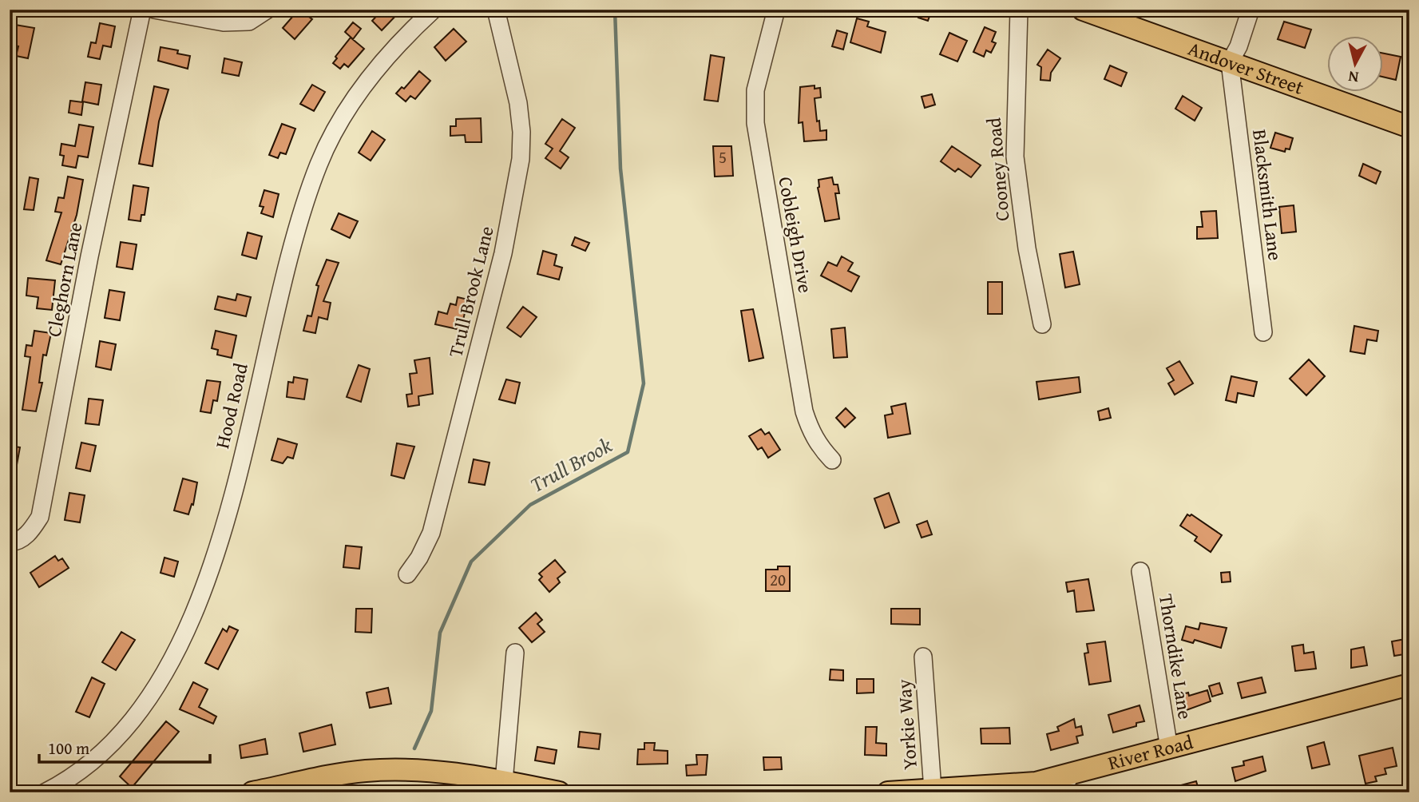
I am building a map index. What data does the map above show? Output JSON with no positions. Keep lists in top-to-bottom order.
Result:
{
  "streets": {
    "main road": ["Andover Street", "River Road"],
    "street": [
      "Cooney Road",
      "Blacksmith Lane",
      "Cobleigh Drive",
      "Cleghorn Lane",
      "Trull Brook Lane",
      "Hood Road",
      "Thorndike Lane",
      "Yorkie Way"
    ]
  },
  "crossings": [
    ["Andover Street", "Blacksmith Lane"],
    ["Thorndike Lane", "River Road"],
    ["Yorkie Way", "River Road"]
  ],
  "water": ["Trull Brook"],
  "house_numbers": ["5", "20"],
  "scale_bar": "100 m",
  "north": "bottom"
}
